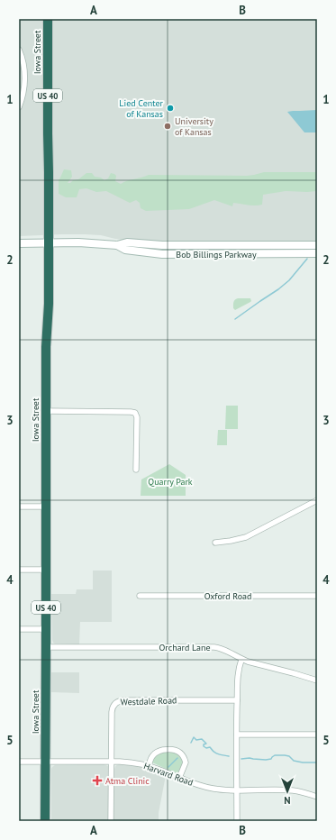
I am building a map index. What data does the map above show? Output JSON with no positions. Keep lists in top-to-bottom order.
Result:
{
  "streets": {
    "highway": ["Iowa Street", "US 40"],
    "main road": ["Bob Billings Parkway"],
    "street": [
      "Oxford Road",
      "Orchard Lane",
      "Westdale Road",
      "Harvard Road"
    ]
  },
  "crossings": [
    ["Iowa Street", "Bob Billings Parkway"],
    ["Iowa Street", "Orchard Lane"],
    ["Iowa Street", "Harvard Road"],
    ["Westdale Road", "Harvard Road"]
  ],
  "parks": ["Quarry Park"],
  "places": {
    "other": ["Lied Center of Kansas", "University of Kansas"],
    "health": ["Atma Clinic"]
  },
  "north": "bottom",
  "grid": {
    "columns": ["A", "B"],
    "rows": [
      "1",
      "2",
      "3",
      "4",
      "5"
    ]
  }
}
